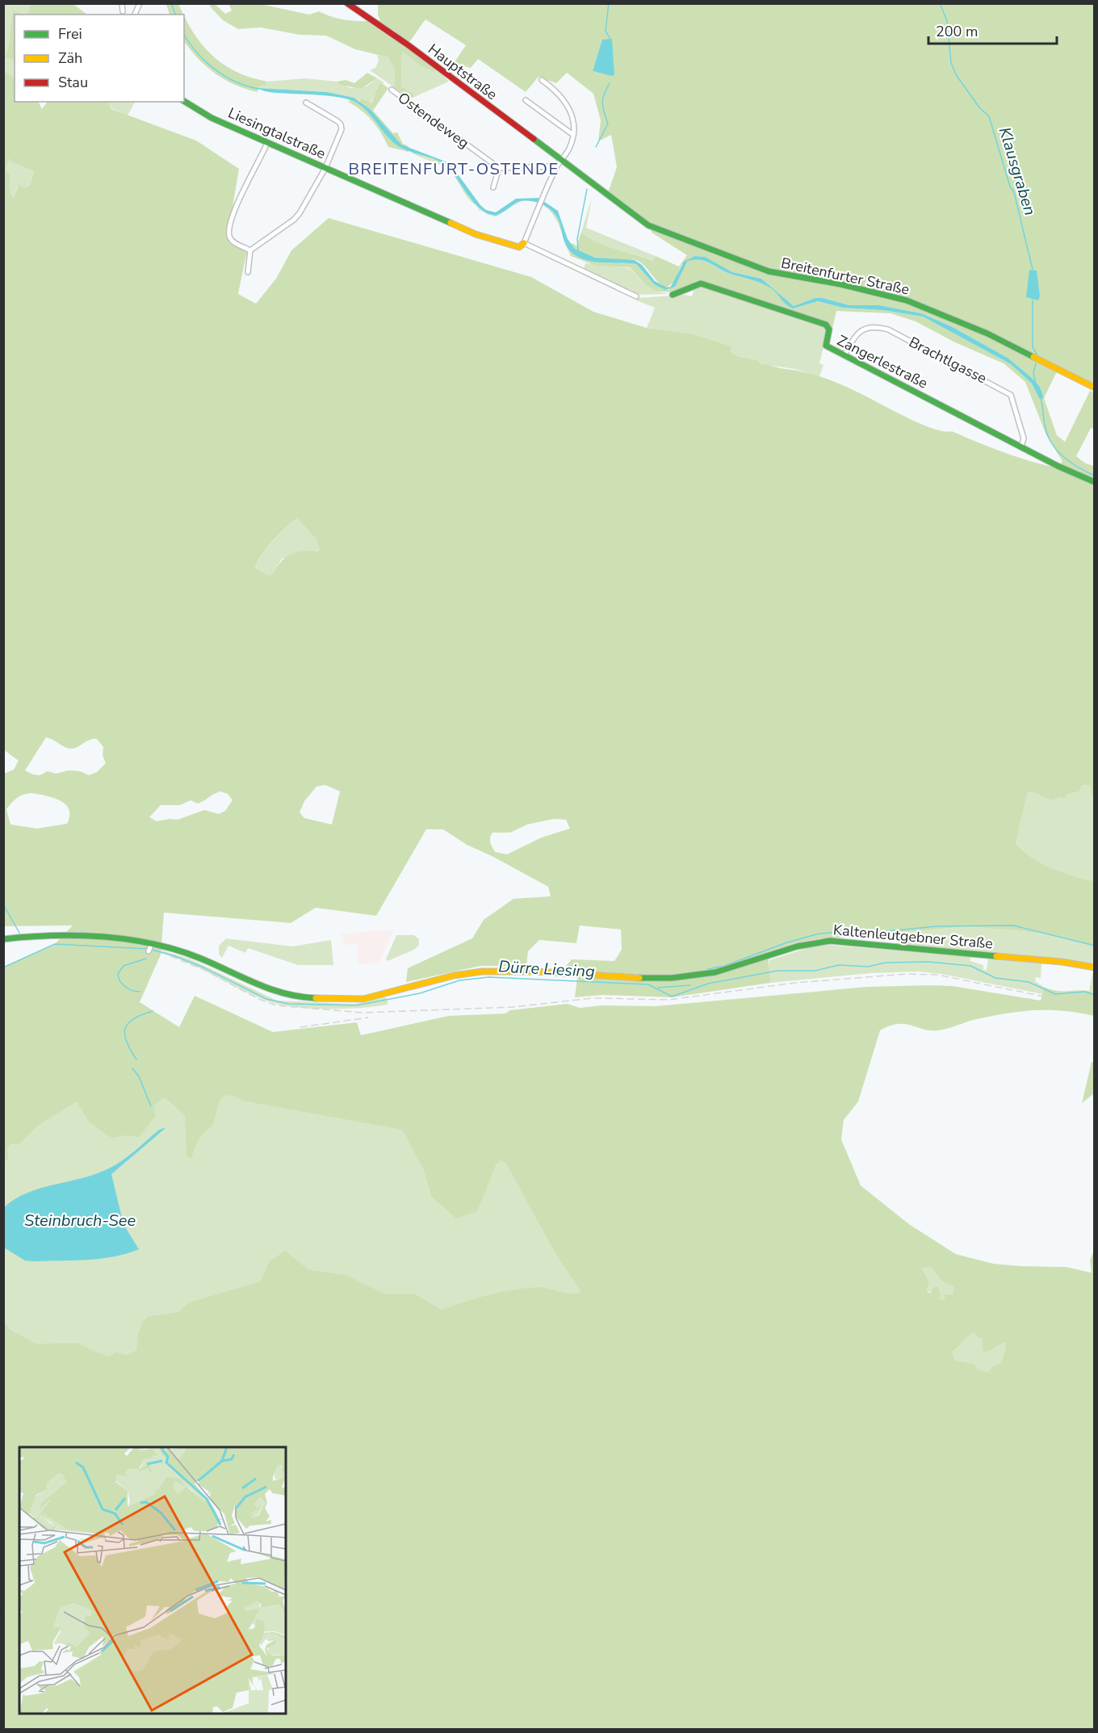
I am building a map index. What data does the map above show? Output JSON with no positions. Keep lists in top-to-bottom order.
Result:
{
  "streets": {
    "main road": [
      "Hauptstraße",
      "Liesingtalstraße",
      "Breitenfurter Straße",
      "Zangerlestraße",
      "Kaltenleutgebner Straße"
    ],
    "street": ["Ostendeweg", "Brachtlgasse"]
  },
  "crossings": [
    ["Hauptstraße", "Breitenfurter Straße"],
    ["Brachtlgasse", "Zangerlestraße"]
  ],
  "districts": ["BREITENFURT-OSTENDE"],
  "water": ["Klausgraben", "Dürre Liesing", "Steinbruch-See"],
  "legend": ["Frei", "Zäh", "Stau"],
  "scale_bar": "200 m"
}
